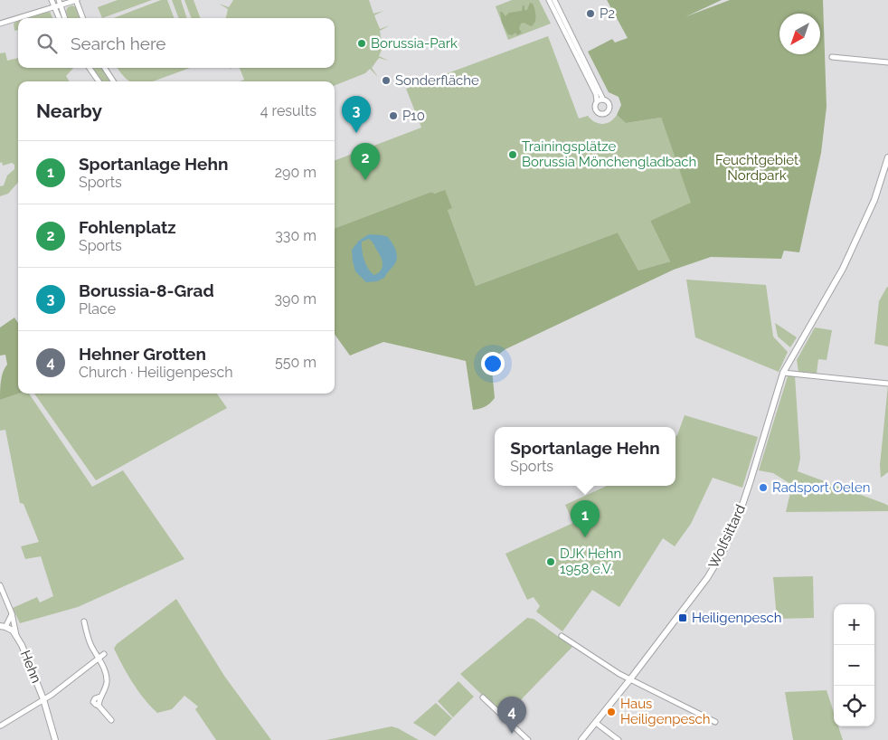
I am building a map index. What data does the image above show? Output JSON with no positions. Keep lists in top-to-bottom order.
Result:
{
  "streets": {
    "street": ["Wolfsittard", "Hehn"]
  },
  "parks": ["Feuchtgebiet Nordpark"],
  "places": {
    "other": [
      "P2",
      "Borussia-Park",
      "Sonderfläche",
      "P10",
      "Trainingsplätze Borussia Mönchengladbach",
      "Radsport Oelen",
      "DJK Hehn 1958 e.V.",
      "Haus Heiligenpesch"
    ],
    "transit": ["Heiligenpesch"]
  },
  "north": "bottom left",
  "page": {
    "search": "Search here",
    "heading": ["Nearby", "4 results"],
    "pins": [
      "3",
      "2",
      "1",
      "4"
    ],
    "list": [
      {
        "mark": "1",
        "name": "Sportanlage Hehn",
        "note": "Sports",
        "value": "290 m"
      },
      {
        "mark": "2",
        "name": "Fohlenplatz",
        "note": "Sports",
        "value": "330 m"
      },
      {
        "mark": "3",
        "name": "Borussia-8-Grad",
        "note": "Place",
        "value": "390 m"
      },
      {
        "mark": "4",
        "name": "Hehner Grotten",
        "note": "Church · Heiligenpesch",
        "value": "550 m"
      }
    ],
    "popup": ["Sportanlage Hehn", "Sports"],
    "map_buttons": ["+", "−"]
  }
}
